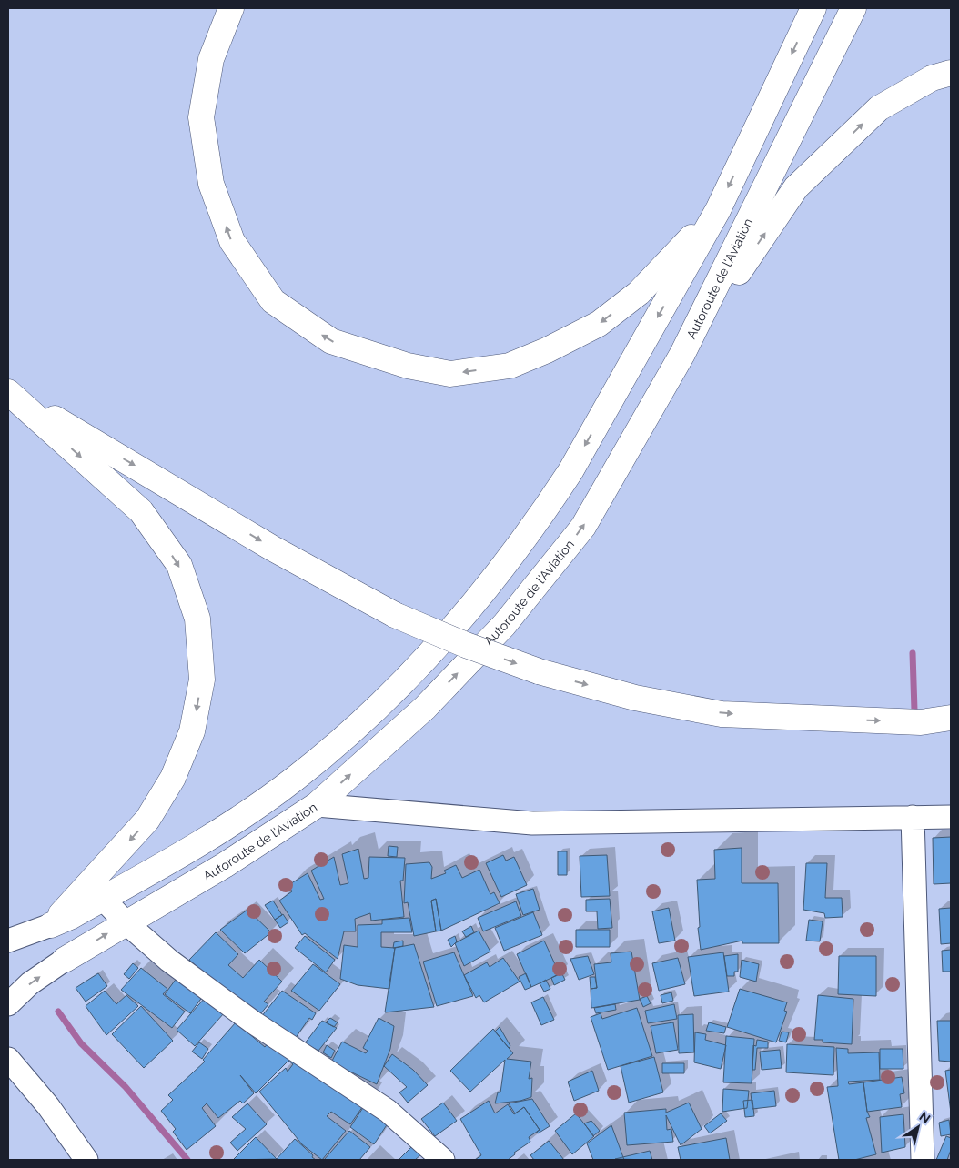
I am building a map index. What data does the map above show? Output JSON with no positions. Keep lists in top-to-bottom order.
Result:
{
  "streets": {
    "highway": ["Autoroute de l'Aviation"]
  },
  "north": "top right"
}
